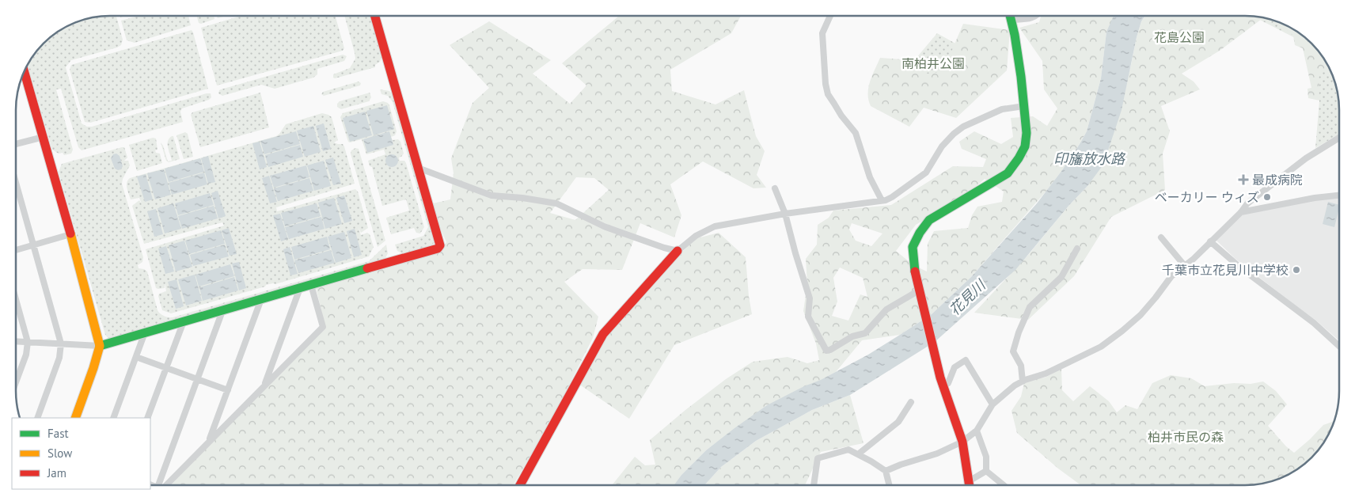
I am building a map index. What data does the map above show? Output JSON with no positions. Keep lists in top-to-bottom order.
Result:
{
  "water": ["印旛放水路", "花見川"],
  "parks": ["花島公園", "南柏井公園", "柏井市民の森"],
  "places": {
    "health": ["最成病院"],
    "other": ["ベーカリー ウィズ", "千葉市立花見川中学校"]
  },
  "legend": ["Fast", "Slow", "Jam"]
}
